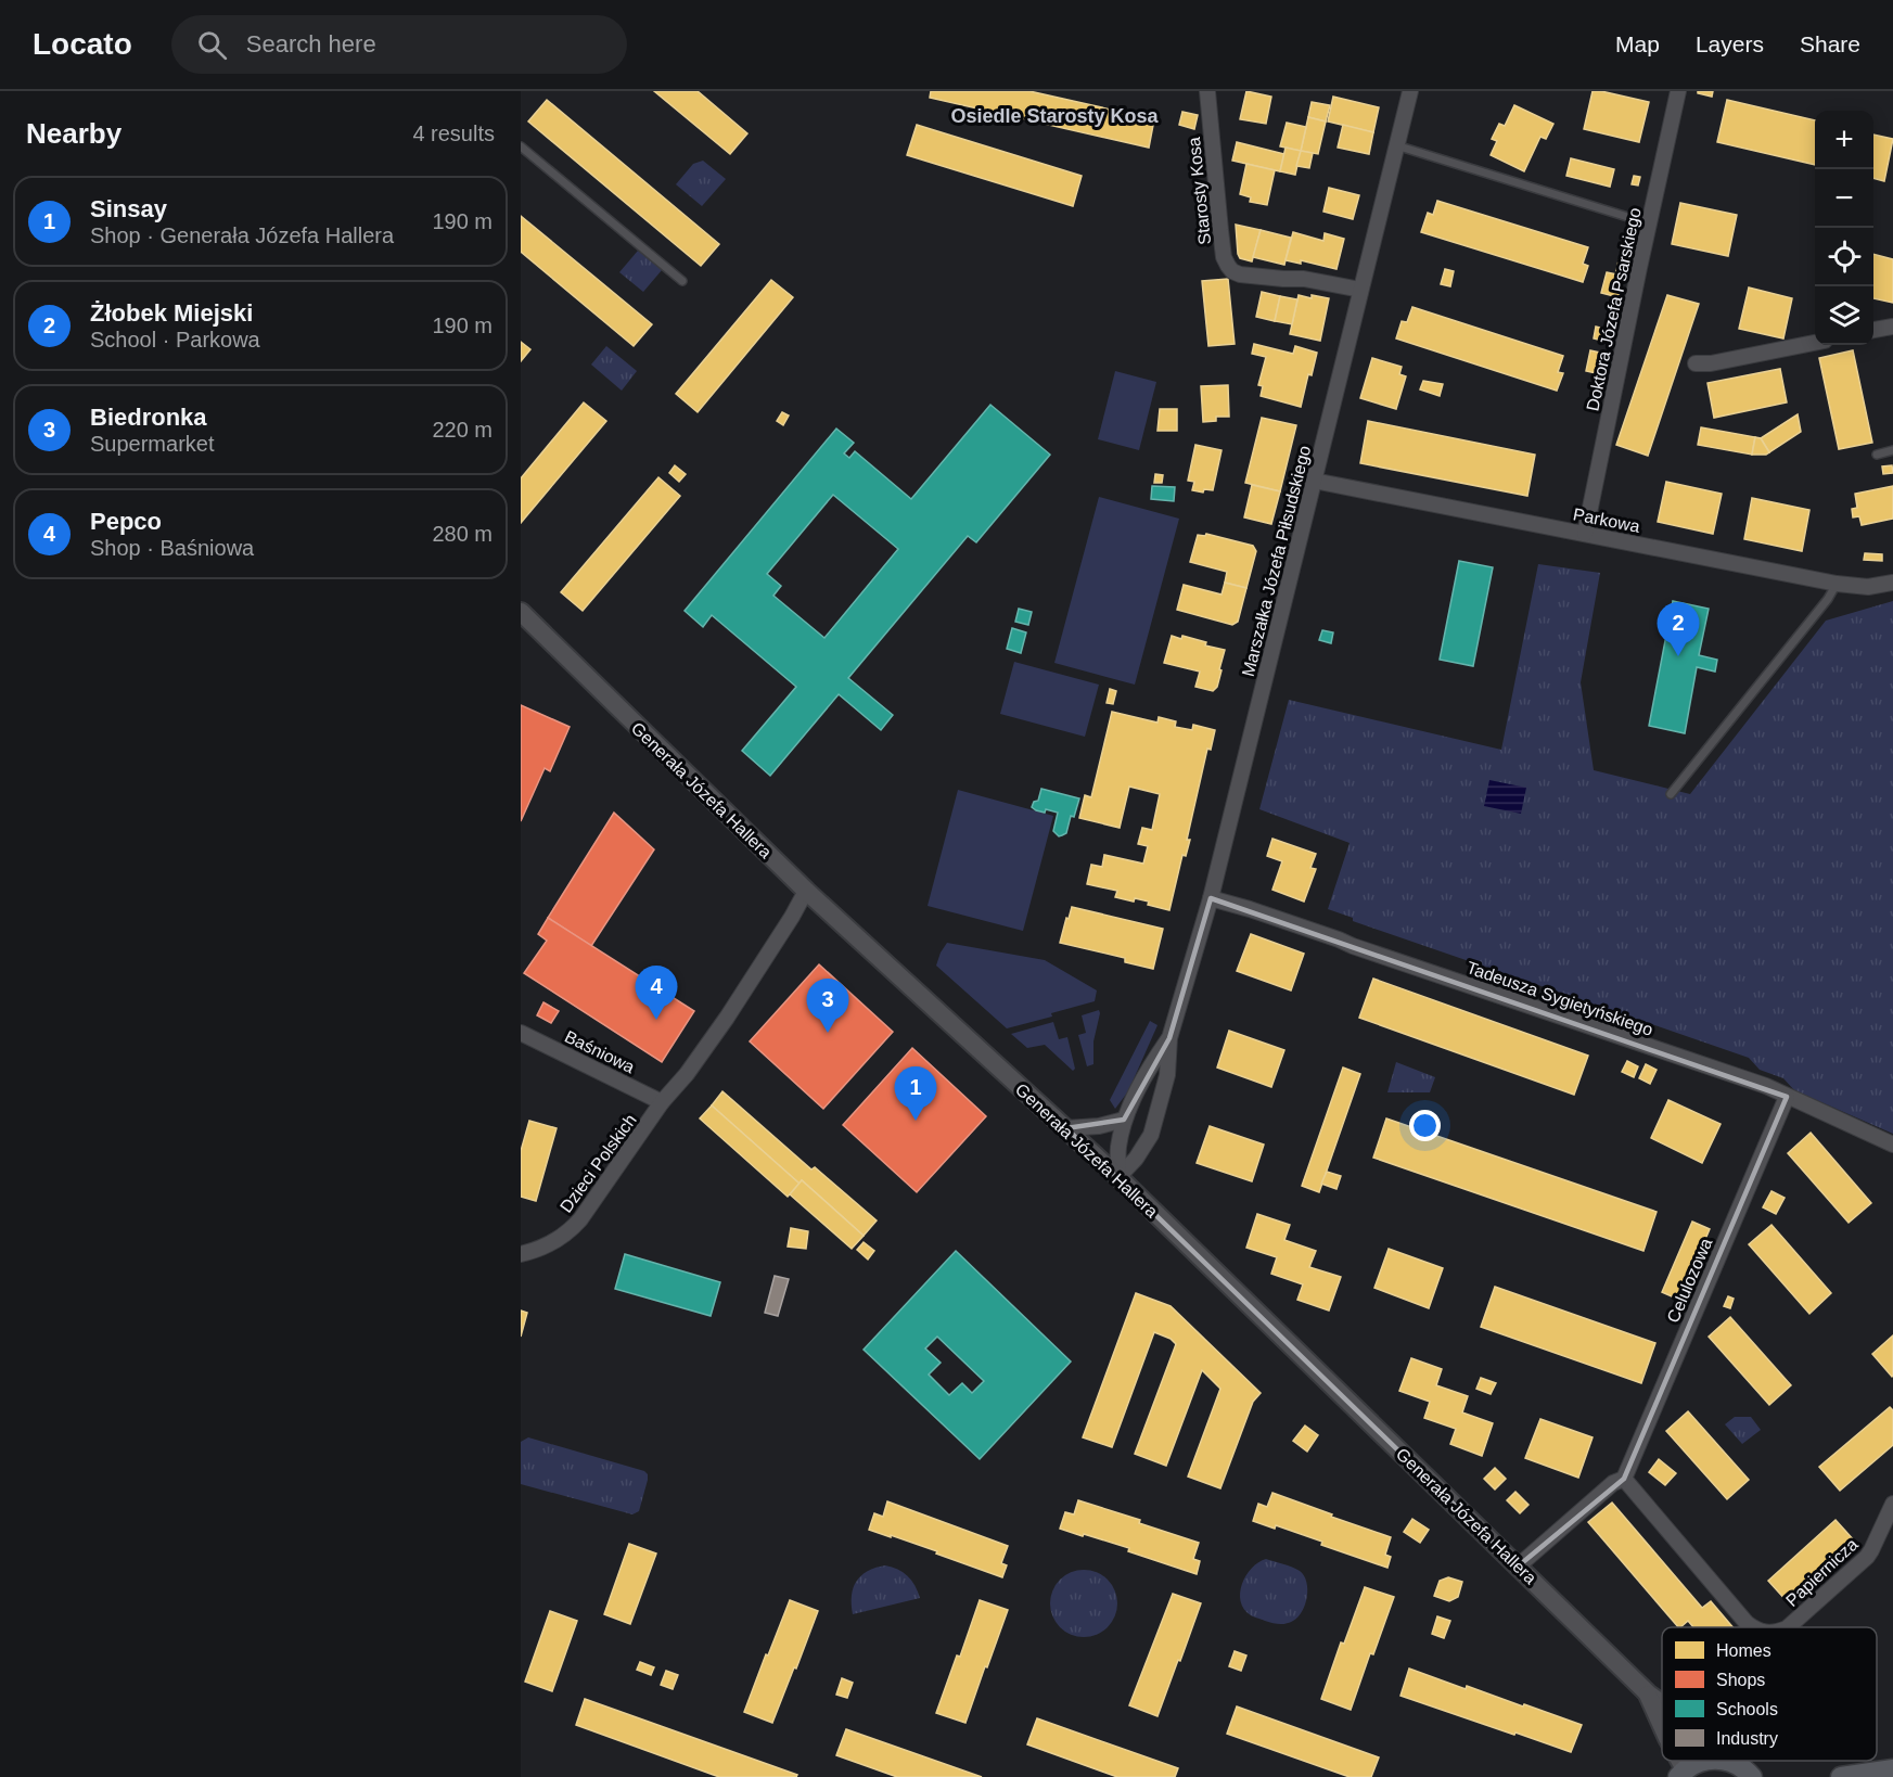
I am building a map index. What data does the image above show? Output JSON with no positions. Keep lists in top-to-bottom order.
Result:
{
  "streets": {
    "street": [
      "Starosty Kosa",
      "Doktora Józefa Psarskiego",
      "Parkowa",
      "Marszałka Józefa Piłsudskiego",
      "Generała Józefa Hallera",
      "Tadeusza Sygietyńskiego",
      "Baśniowa",
      "Dzieci Polskich",
      "Celulozowa",
      "Papiernicza"
    ]
  },
  "crossings": [
    ["Starosty Kosa", "Marszałka Józefa Piłsudskiego"],
    ["Doktora Józefa Psarskiego", "Parkowa"],
    ["Parkowa", "Marszałka Józefa Piłsudskiego"],
    ["Marszałka Józefa Piłsudskiego", "Generała Józefa Hallera"],
    ["Marszałka Józefa Piłsudskiego", "Tadeusza Sygietyńskiego"],
    ["Generała Józefa Hallera", "Dzieci Polskich"],
    ["Tadeusza Sygietyńskiego", "Celulozowa"],
    ["Baśniowa", "Dzieci Polskich"],
    ["Celulozowa", "Papiernicza"]
  ],
  "districts": ["Osiedle Starosty Kosa"],
  "legend": [
    "Homes",
    "Shops",
    "Schools",
    "Industry"
  ],
  "page": {
    "header": "Locato",
    "search": "Search here",
    "nav": ["Map", "Layers", "Share"],
    "heading": ["Nearby", "4 results"],
    "map_buttons": ["+", "−"],
    "list": [
      {
        "mark": "1",
        "name": "Sinsay",
        "note": "Shop · Generała Józefa Hallera",
        "value": "190 m"
      },
      {
        "mark": "2",
        "name": "Żłobek Miejski",
        "note": "School · Parkowa",
        "value": "190 m"
      },
      {
        "mark": "3",
        "name": "Biedronka",
        "note": "Supermarket",
        "value": "220 m"
      },
      {
        "mark": "4",
        "name": "Pepco",
        "note": "Shop · Baśniowa",
        "value": "280 m"
      }
    ],
    "pins": [
      "2",
      "4",
      "3",
      "1"
    ]
  }
}
